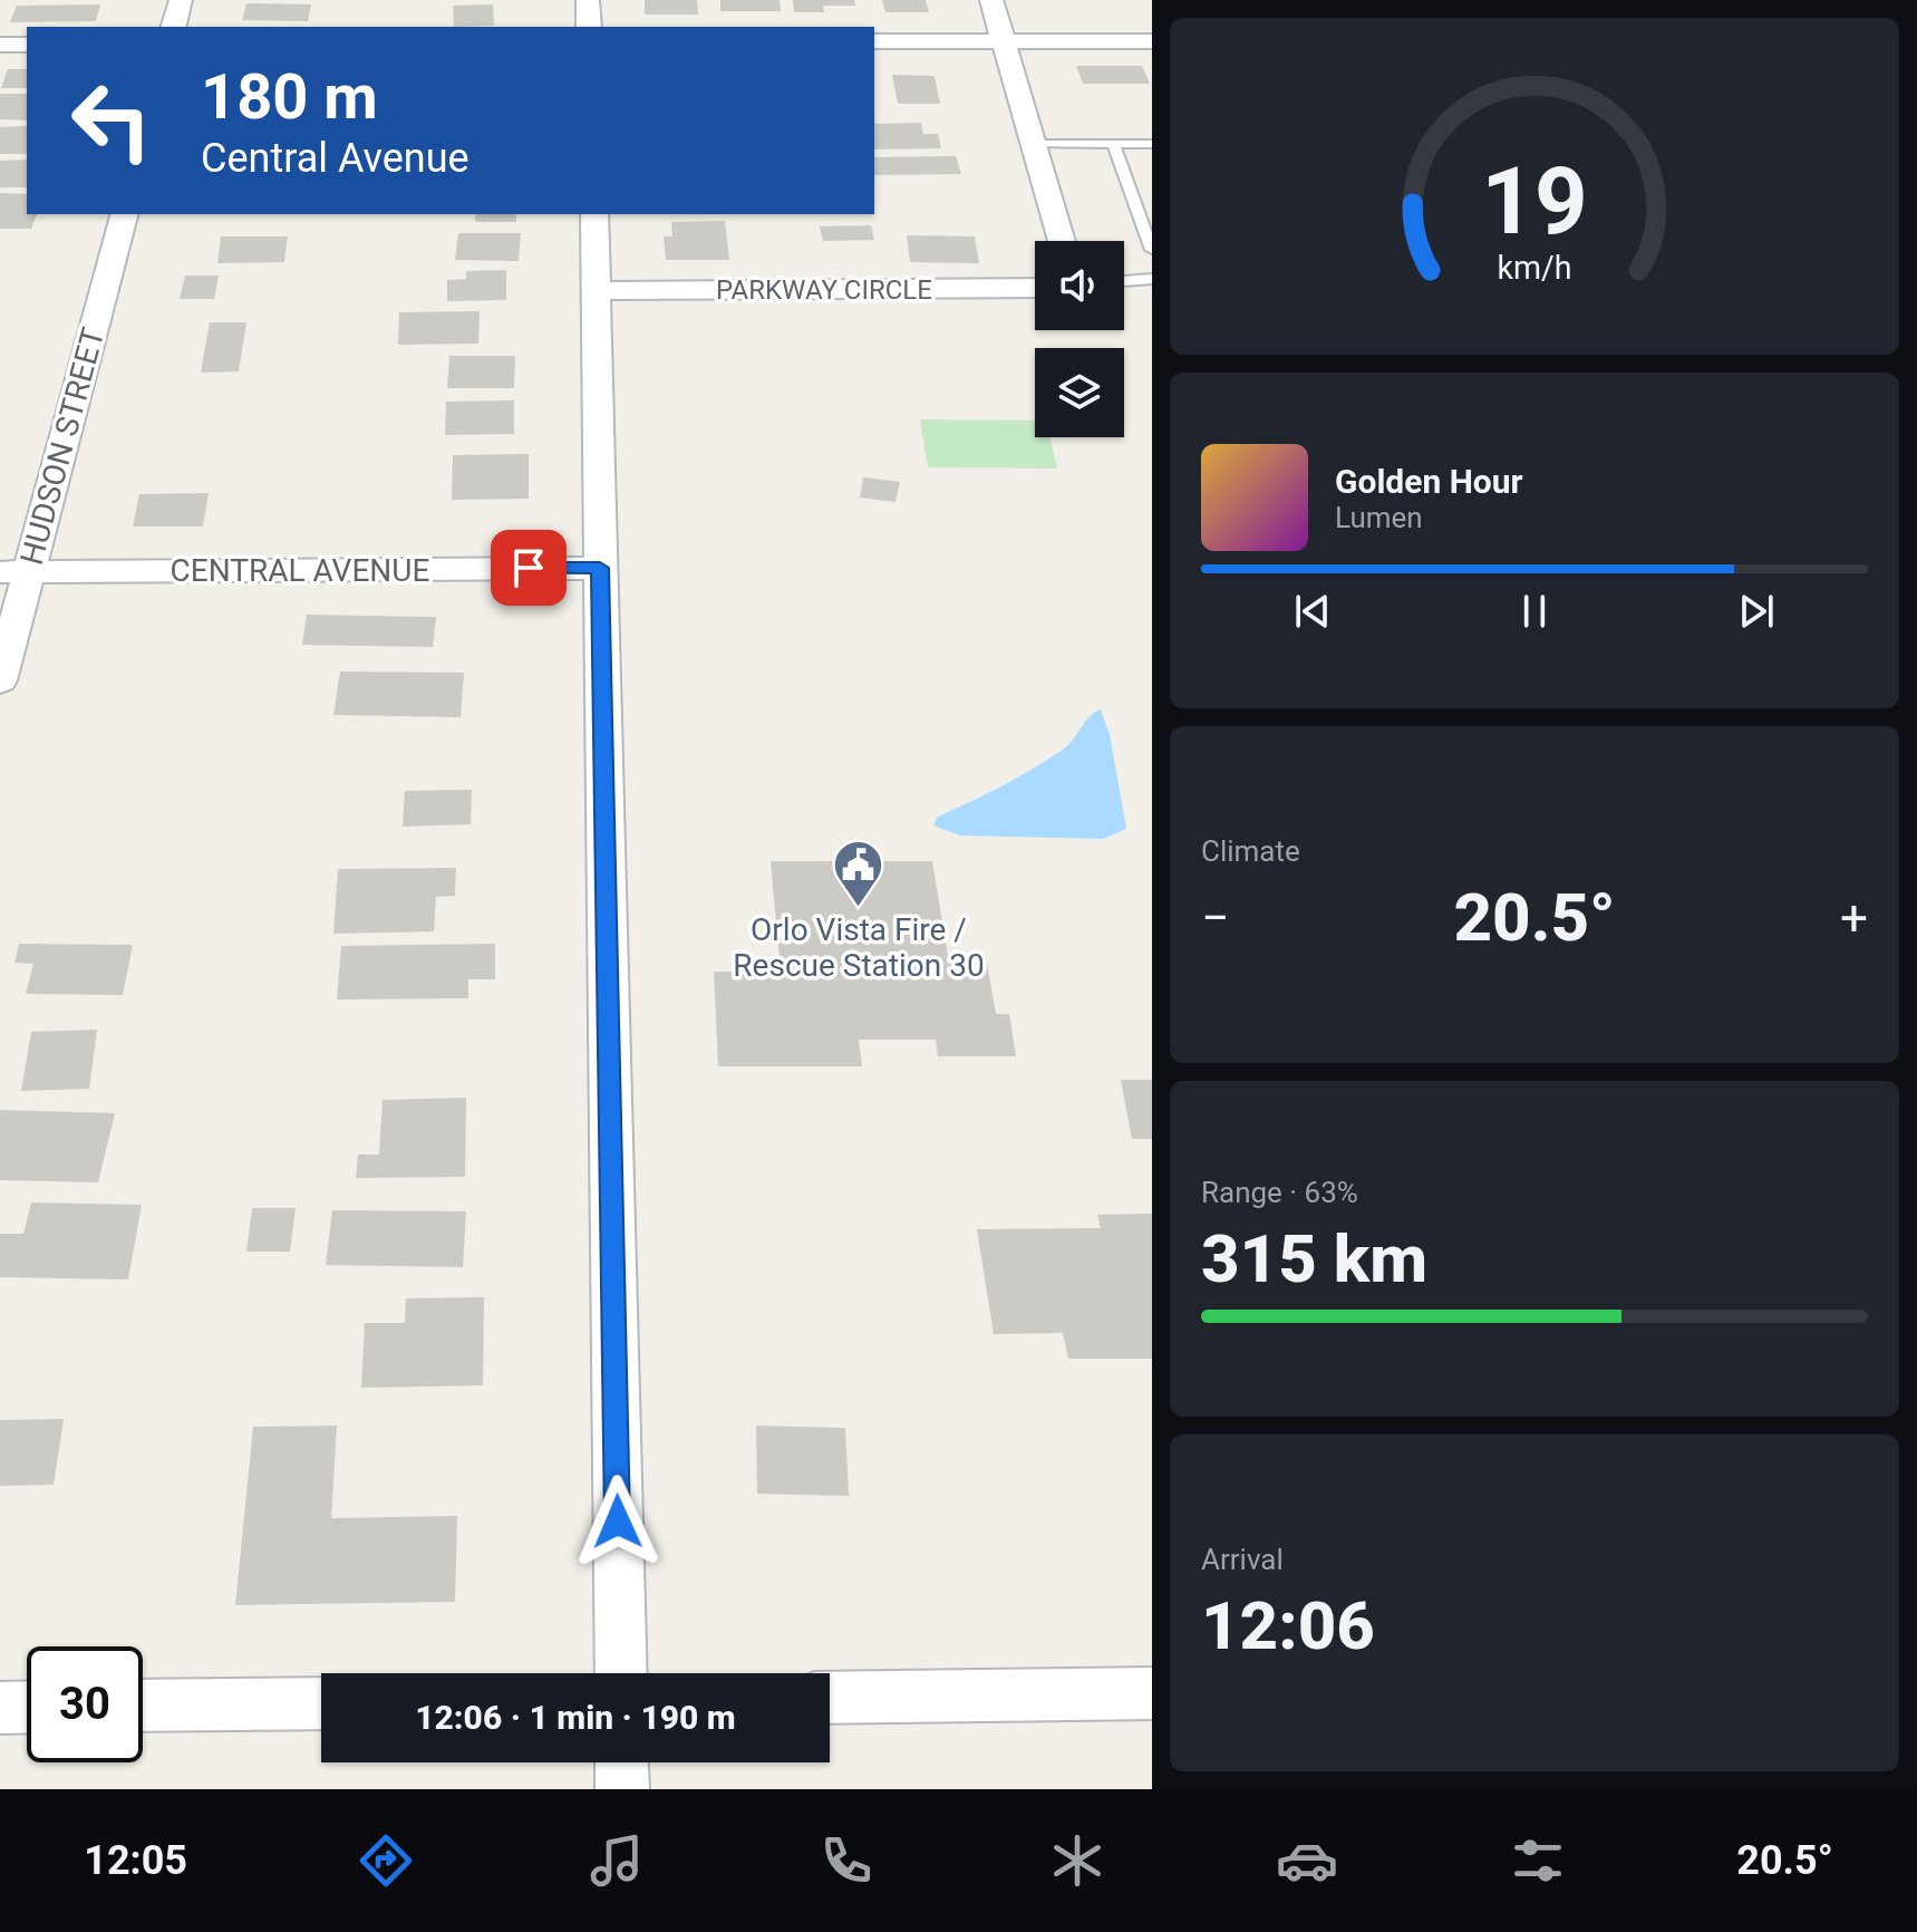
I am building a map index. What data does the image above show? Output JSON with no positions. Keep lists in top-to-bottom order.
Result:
{
  "streets": {
    "street": ["PARKWAY CIRCLE", "HUDSON STREET", "CENTRAL AVENUE"]
  },
  "crossings": [
    ["HUDSON STREET", "CENTRAL AVENUE"]
  ],
  "places": {
    "public building": ["Orlo Vista Fire / Rescue Station 30"]
  },
  "page": {
    "turn": ["180 m", "Central Avenue"],
    "song": ["Golden Hour", "Lumen"],
    "tile": [
      "Climate",
      ["Range · 63%", "315 km"],
      ["Arrival", "12:06"]
    ],
    "heat": ["−", "20.5°", "+"],
    "limit": "30",
    "trip": "12:06 · 1 min · 190 m",
    "tabs": ["12:05", "20.5°"],
    "gauge": ["19", "km/h"]
  }
}
